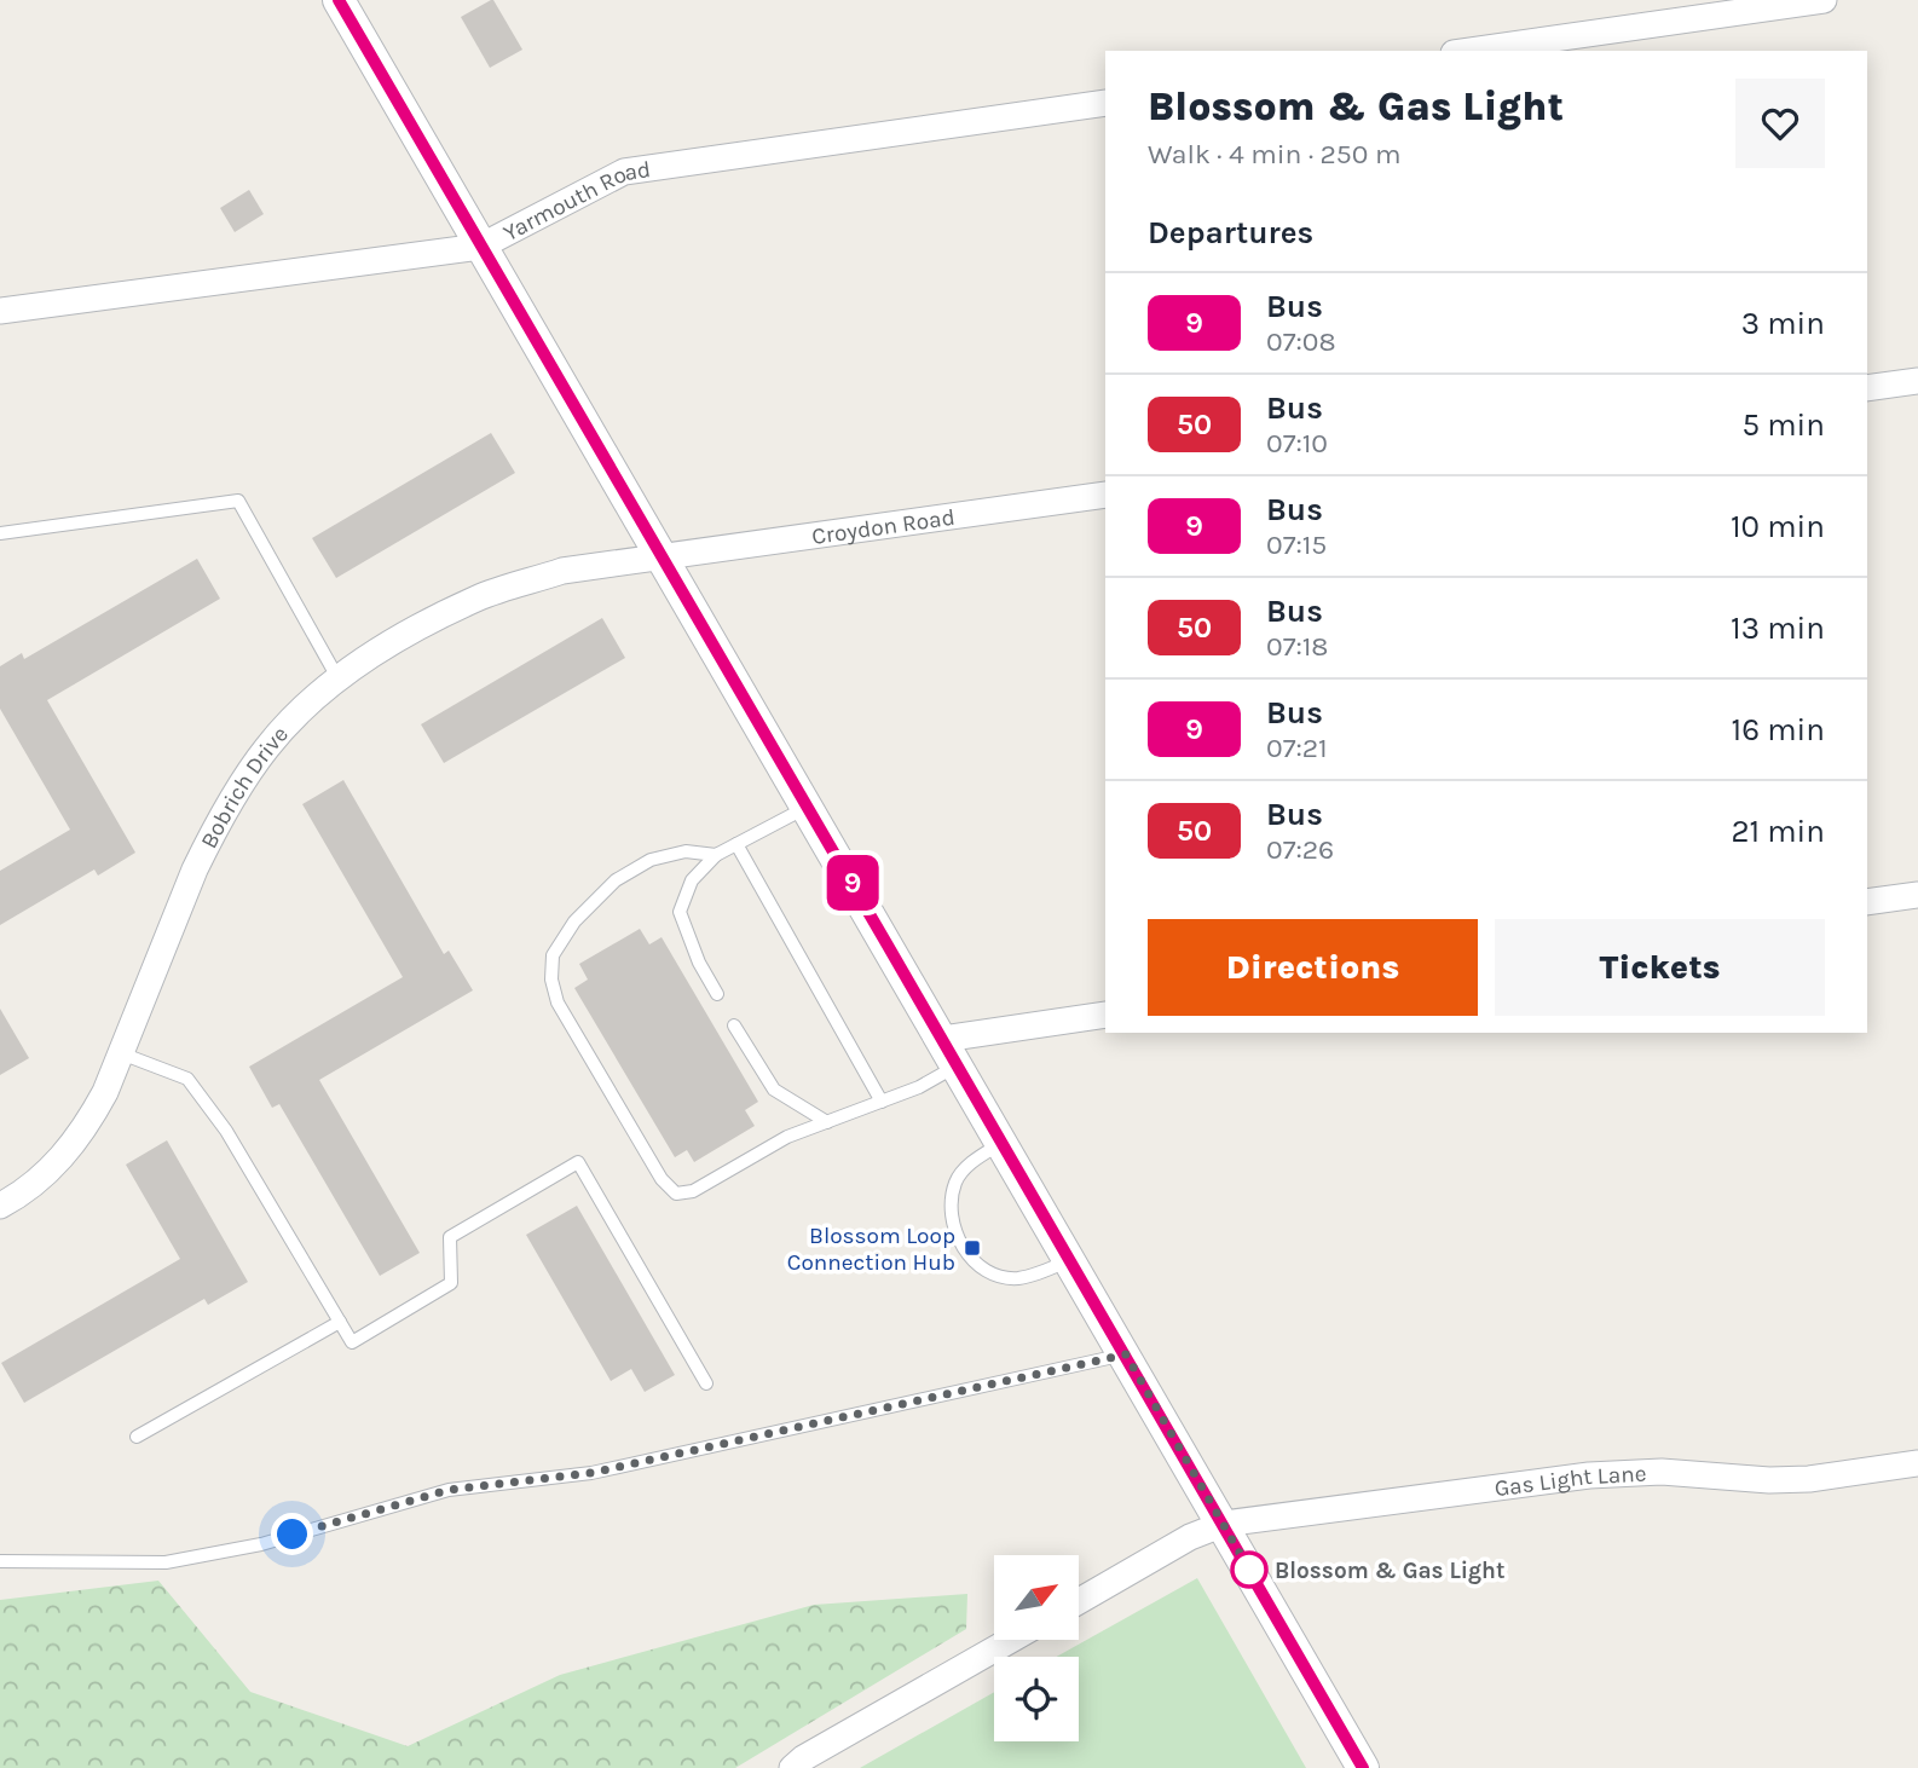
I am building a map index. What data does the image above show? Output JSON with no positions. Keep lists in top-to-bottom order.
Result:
{
  "streets": {
    "street": [
      "Yarmouth Road",
      "Croydon Road",
      "Bobrich Drive",
      "Gas Light Lane"
    ]
  },
  "crossings": [
    ["Croydon Road", "Bobrich Drive"]
  ],
  "places": {
    "transit": ["Blossom Loop Connection Hub"],
    "other": ["Blossom & Gas Light"]
  },
  "lines": ["bus line 9"],
  "north": "top right",
  "page": {
    "on_map": "9",
    "heading": [
      ["Blossom & Gas Light", "Walk · 4 min · 250 m"],
      "Departures"
    ],
    "list": [
      {
        "mark": "9",
        "name": "Bus",
        "note": "07:08",
        "value": "3 min"
      },
      {
        "mark": "50",
        "name": "Bus",
        "note": "07:10",
        "value": "5 min"
      },
      {
        "mark": "9",
        "name": "Bus",
        "note": "07:15",
        "value": "10 min"
      },
      {
        "mark": "50",
        "name": "Bus",
        "note": "07:18",
        "value": "13 min"
      },
      {
        "mark": "9",
        "name": "Bus",
        "note": "07:21",
        "value": "16 min"
      },
      {
        "mark": "50",
        "name": "Bus",
        "note": "07:26",
        "value": "21 min"
      }
    ],
    "buttons": ["Directions", "Tickets"]
  }
}
